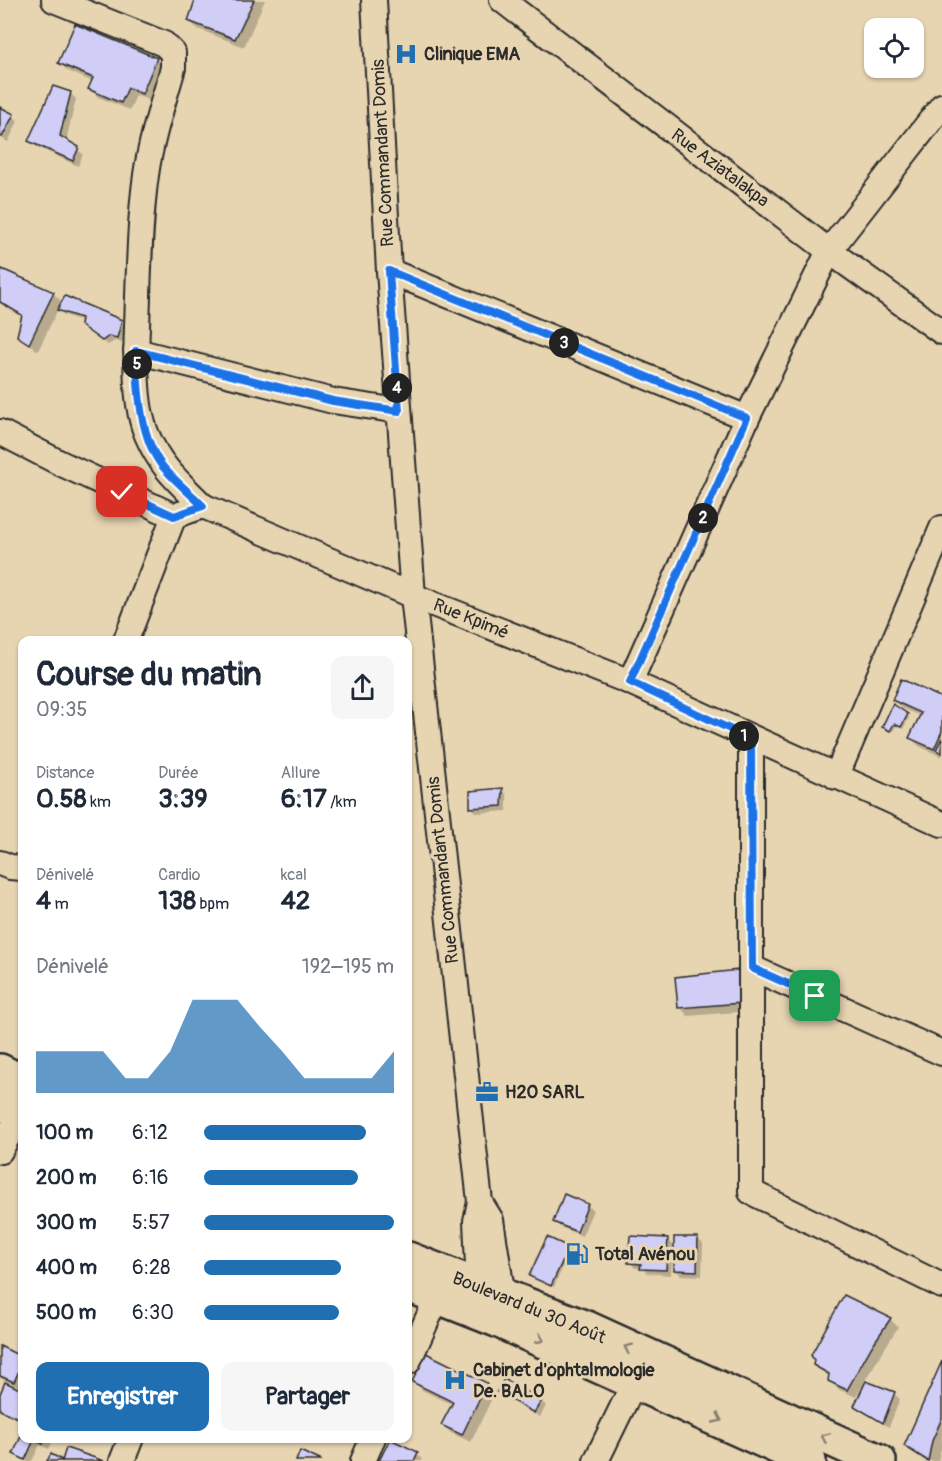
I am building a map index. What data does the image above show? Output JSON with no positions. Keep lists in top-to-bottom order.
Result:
{
  "streets": {
    "highway": ["Boulevard du 30 Août"],
    "street": ["Rue Commandant Domis", "Rue Aziatalakpa", "Rue Kpimé"]
  },
  "crossings": [
    ["Rue Commandant Domis", "Rue Kpimé"],
    ["Rue Commandant Domis", "Boulevard du 30 Août"]
  ],
  "places": {
    "hospital": ["Clinique EMA", "Cabinet d'ophtalmologie De. BALO"],
    "office": ["H2O SARL"],
    "fuel station": ["Total Avénou"]
  },
  "page": {
    "pins": [
      "3",
      "5",
      "4",
      "2",
      "1"
    ],
    "heading": ["Course du matin", "09:35"],
    "stats": [
      ["Distance", "0.58 km"],
      ["Durée", "3:39"],
      ["Allure", "6:17 /km"],
      ["Dénivelé", "4 m"],
      ["Cardio", "138 bpm"],
      ["kcal", "42"]
    ],
    "chart": ["Dénivelé", "192–195 m"],
    "list": [
      {
        "name": "100 m",
        "note": "6:12"
      },
      {
        "name": "200 m",
        "note": "6:16"
      },
      {
        "name": "300 m",
        "note": "5:57"
      },
      {
        "name": "400 m",
        "note": "6:28"
      },
      {
        "name": "500 m",
        "note": "6:30"
      }
    ],
    "buttons": ["Enregistrer", "Partager"]
  }
}
